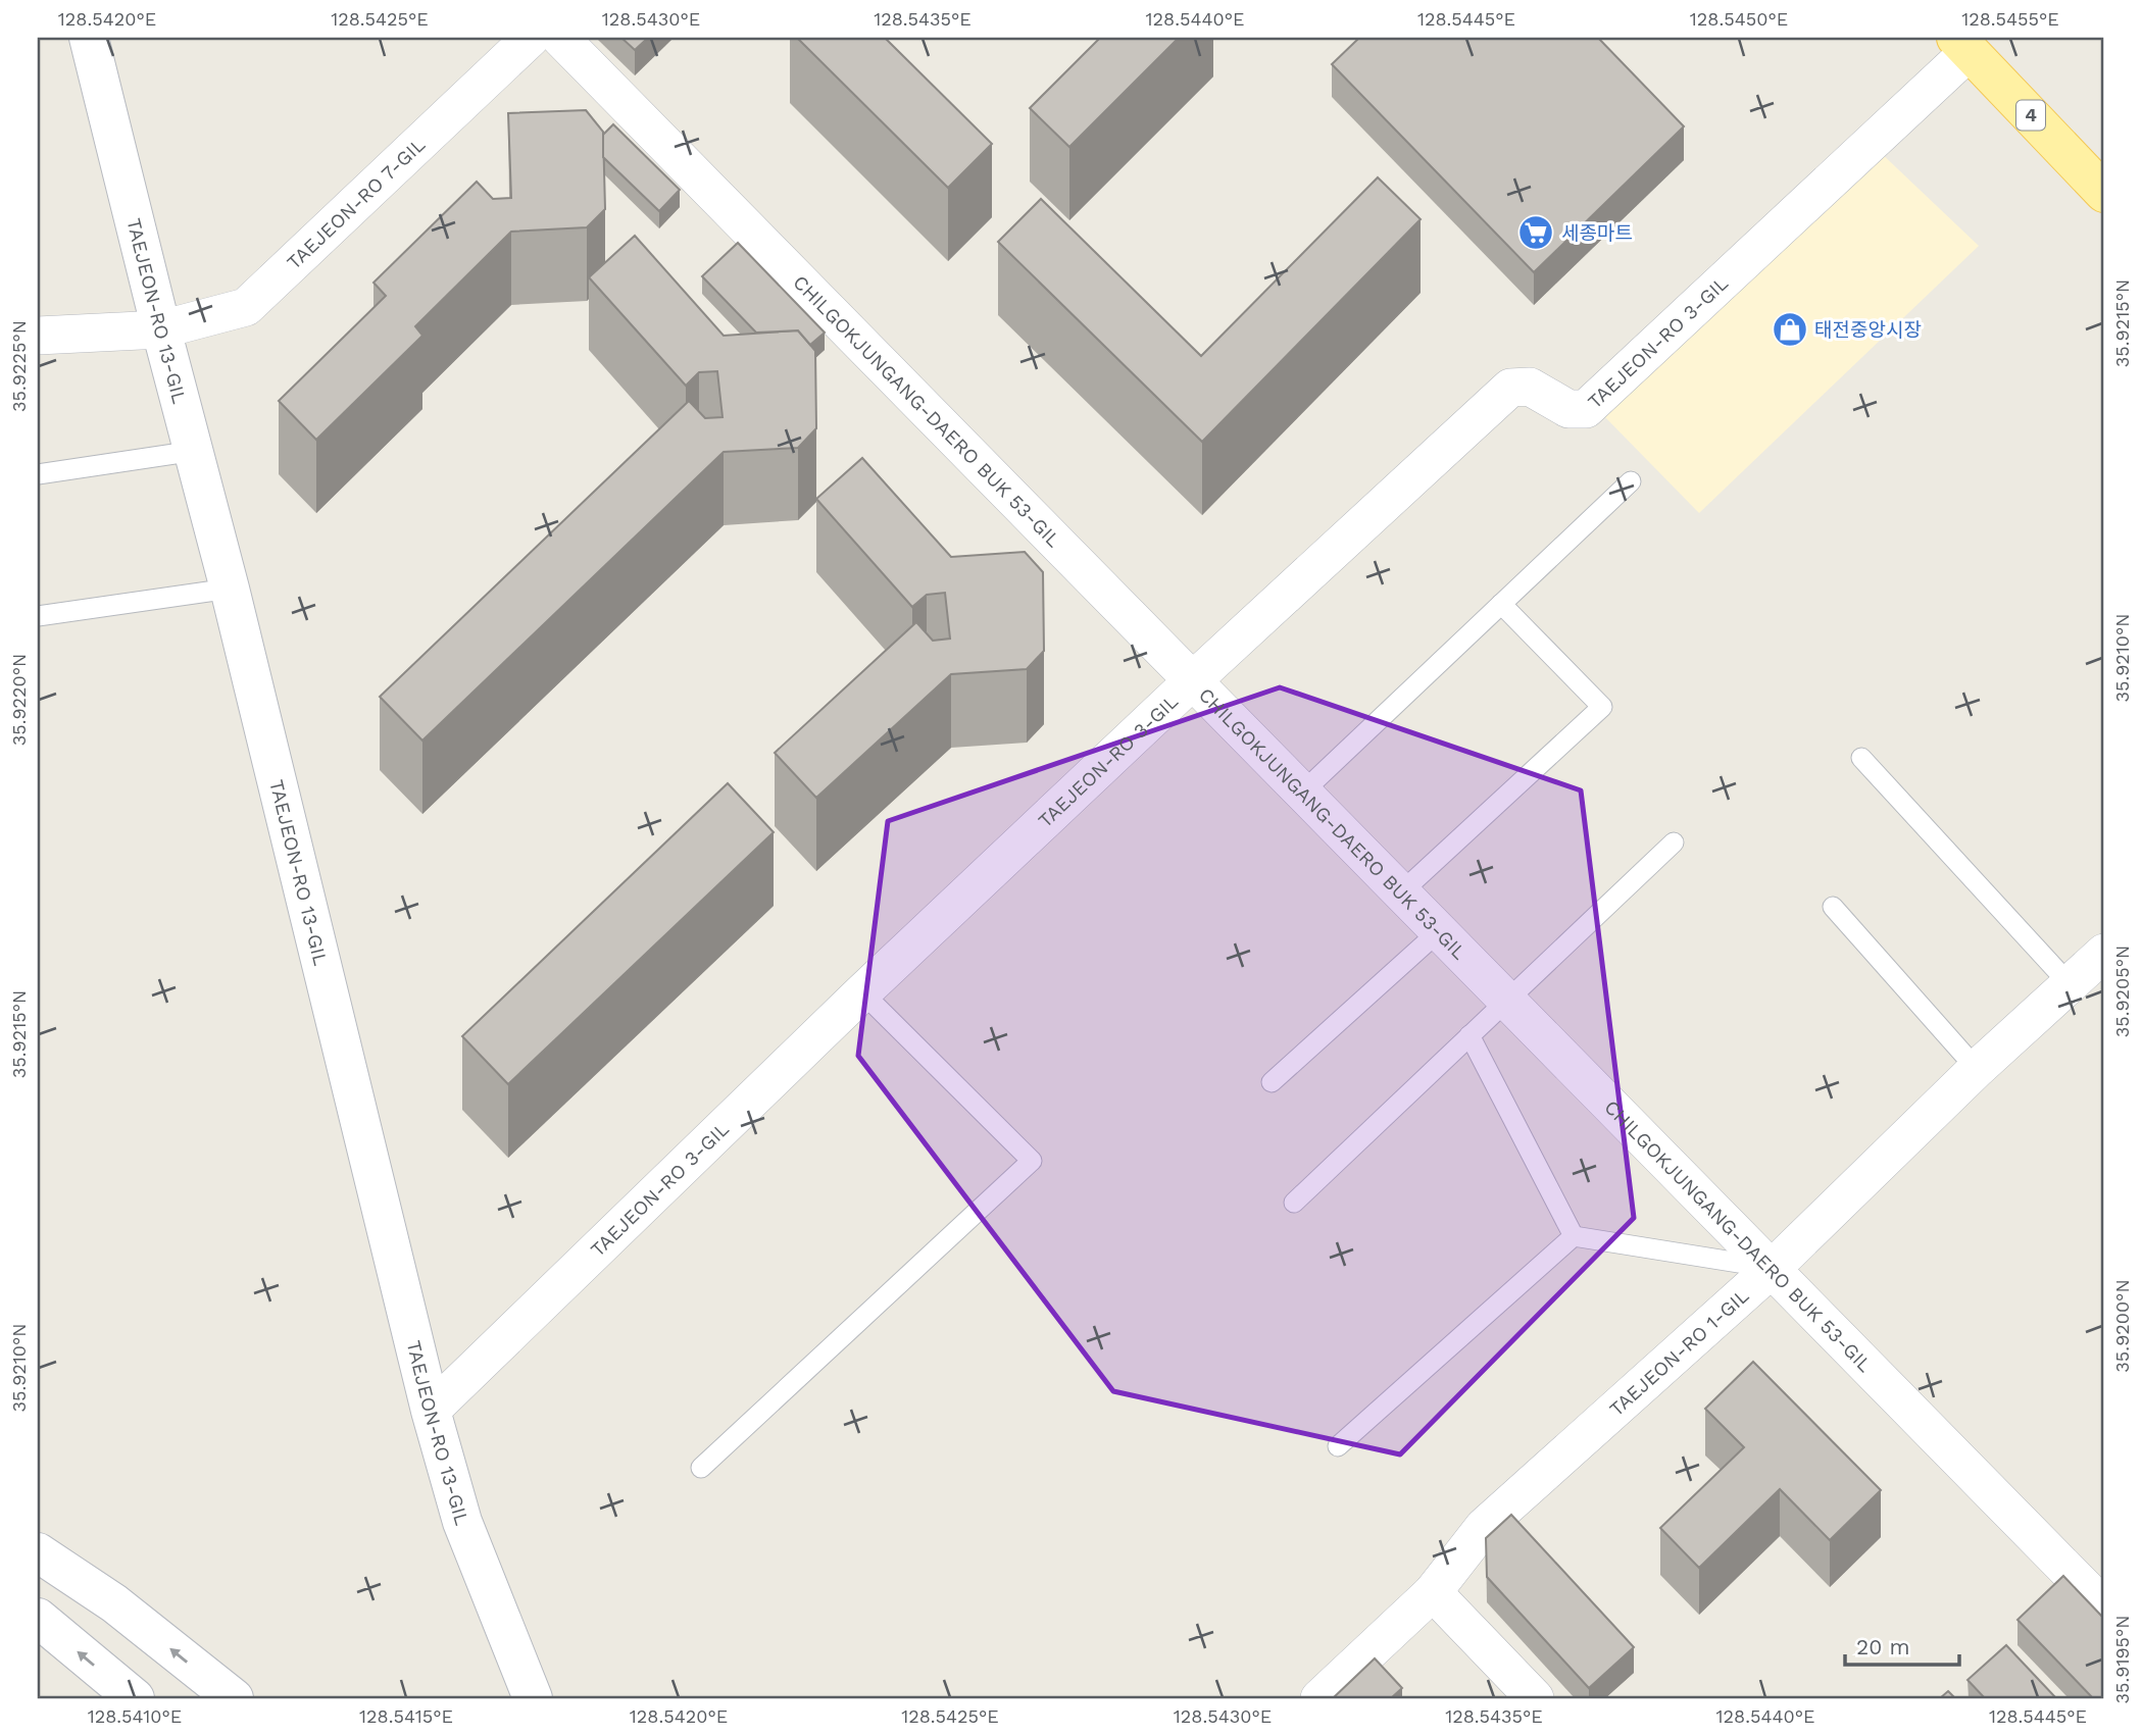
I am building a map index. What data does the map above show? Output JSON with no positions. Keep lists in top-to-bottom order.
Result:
{
  "streets": {
    "main road": ["4", "TAEJEON-RO 13-GIL"],
    "street": [
      "TAEJEON-RO 7-GIL",
      "TAEJEON-RO 3-GIL",
      "CHILGOKJUNGANG-DAERO BUK 53-GIL",
      "TAEJEON-RO 1-GIL"
    ]
  },
  "crossings": [
    ["4", "TAEJEON-RO 3-GIL"],
    ["TAEJEON-RO 7-GIL", "TAEJEON-RO 13-GIL"],
    ["TAEJEON-RO 13-GIL", "TAEJEON-RO 3-GIL"],
    ["TAEJEON-RO 3-GIL", "CHILGOKJUNGANG-DAERO BUK 53-GIL"],
    ["CHILGOKJUNGANG-DAERO BUK 53-GIL", "TAEJEON-RO 1-GIL"]
  ],
  "places": {
    "supermarket": ["세종마트"],
    "shop": ["태전중앙시장"]
  },
  "scale_bar": "20 m",
  "coordinates": [
    "128.5420°E",
    "128.5425°E",
    "128.5430°E",
    "128.5435°E",
    "128.5440°E",
    "128.5445°E",
    "128.5450°E",
    "128.5455°E",
    "35.9215°N",
    "35.9225°N",
    "35.9210°N",
    "35.9220°N",
    "35.9205°N",
    "35.9200°N",
    "35.9195°N",
    "128.5410°E",
    "128.5415°E"
  ]
}
